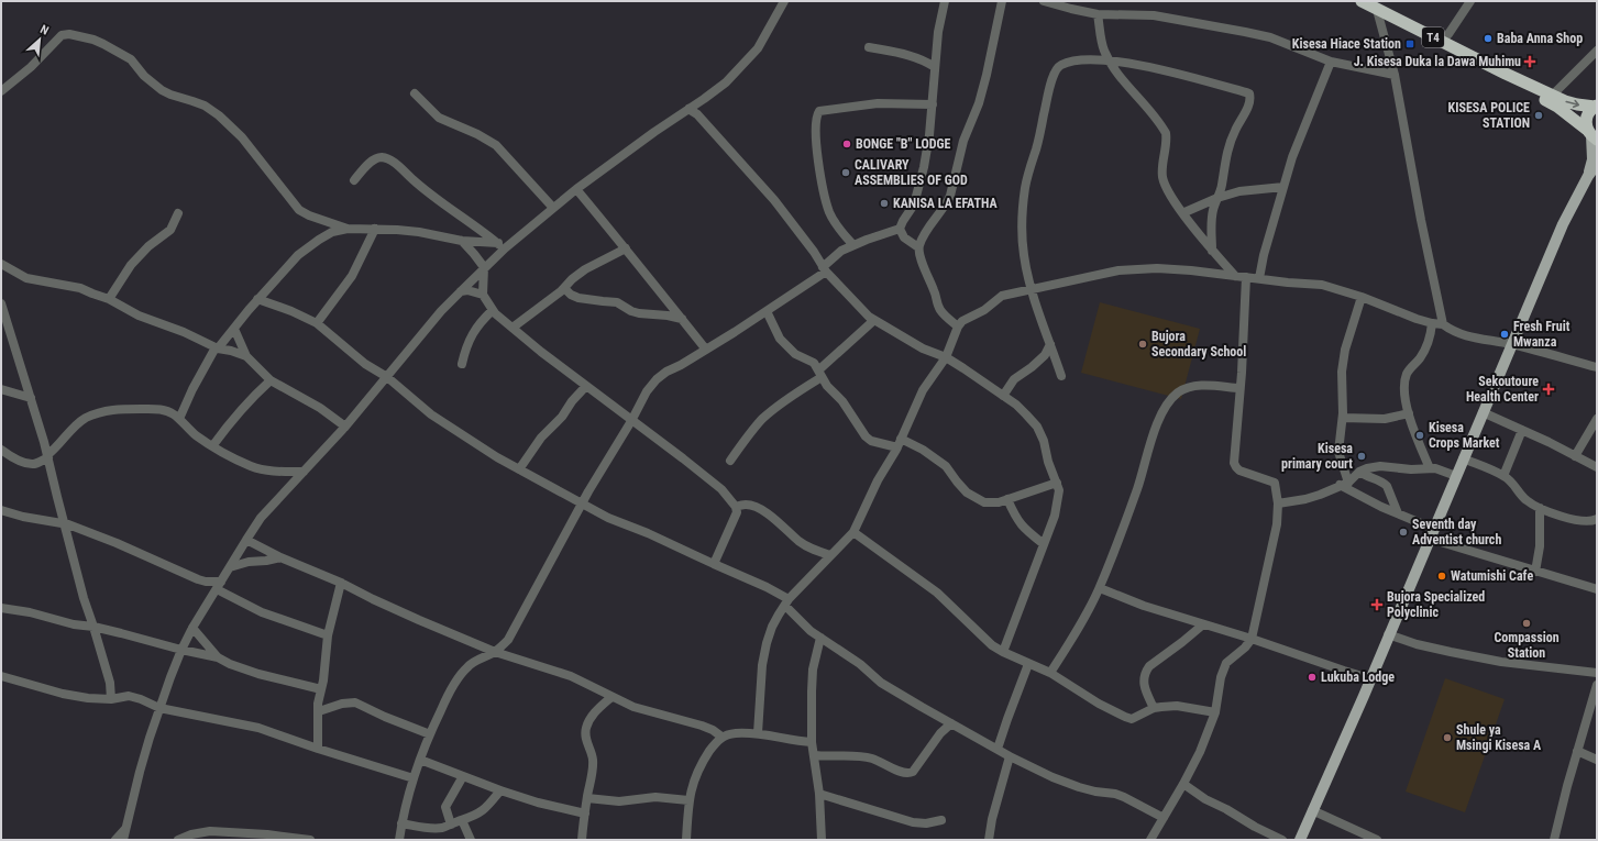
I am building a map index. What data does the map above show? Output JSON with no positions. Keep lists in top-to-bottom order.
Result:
{
  "streets": {
    "highway": ["T4"]
  },
  "places": {
    "other": [
      "Baba Anna Shop",
      "KISESA POLICE STATION",
      "BONGE \"B\" LODGE",
      "CALIVARY ASSEMBLIES OF GOD",
      "KANISA LA EFATHA",
      "Fresh Fruit Mwanza",
      "Bujora Secondary School",
      "Kisesa Crops Market",
      "Kisesa primary court",
      "Seventh day Adventist church",
      "Watumishi Cafe",
      "Compassion Station",
      "Lukuba Lodge",
      "Shule ya Msingi Kisesa A"
    ],
    "transit": ["Kisesa Hiace Station"],
    "health": ["J. Kisesa Duka la Dawa Muhimu", "Sekoutoure Health Center", "Bujora Specialized Polyclinic"]
  },
  "north": "top right"
}
